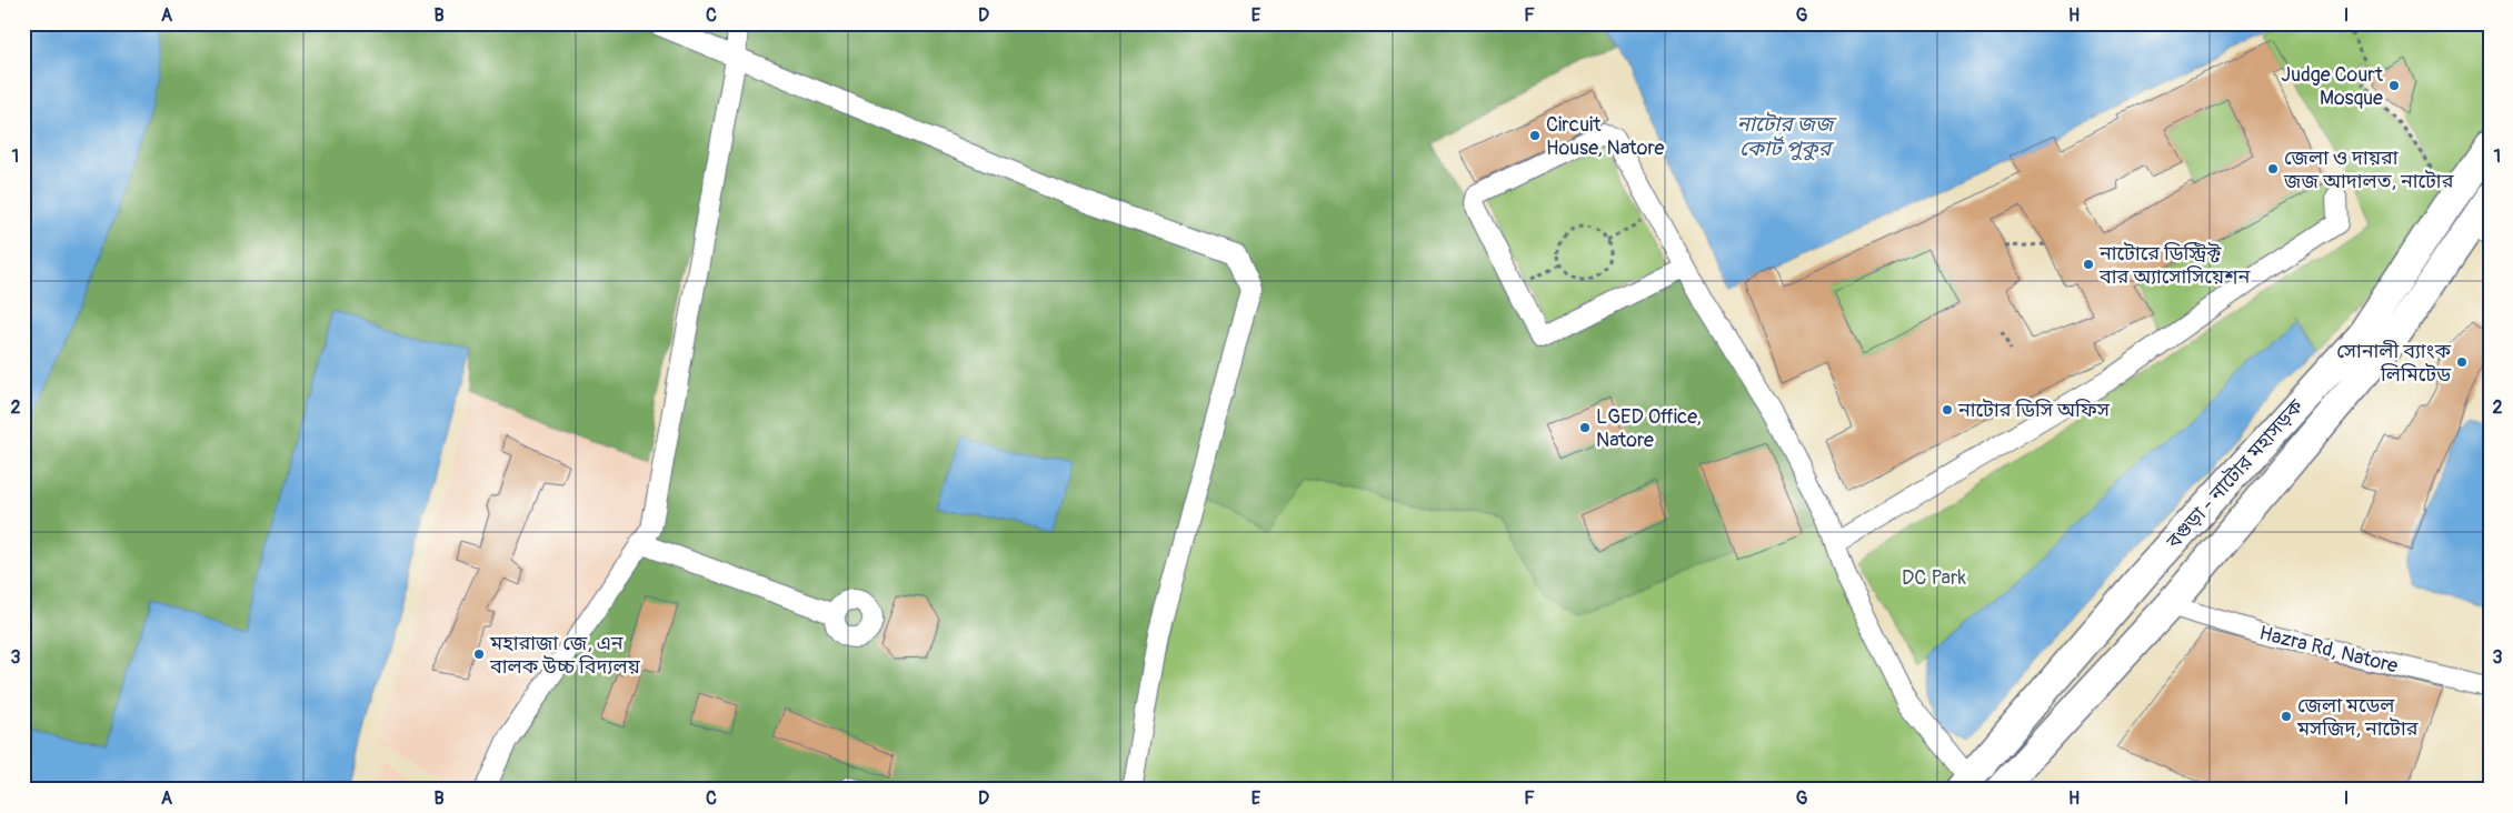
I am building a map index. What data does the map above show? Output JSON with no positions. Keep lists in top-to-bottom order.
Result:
{
  "streets": {
    "highway": ["বগুড়া - নাটোর মহাসড়ক"],
    "street": ["Hazra Rd, Natore"]
  },
  "crossings": [
    ["বগুড়া - নাটোর মহাসড়ক", "Hazra Rd, Natore"]
  ],
  "water": ["নাটোর জজ কোর্ট পুকুর"],
  "parks": ["DC Park"],
  "places": [
    "Judge Court Mosque",
    "Circuit House, Natore",
    "জেলা ও দায়রা জজ আদালত, নাটোর",
    "নাটোরে ডিস্ট্রিক্ট বার অ্যাসোসিয়েশন",
    "সোনালী ব্যাংক লিমিটেড",
    "নাটোর ডিসি অফিস",
    "LGED Office, Natore",
    "মহারাজা জে, এন বালক উচ্চ বিদ্যলয়",
    "জেলা মডেল মসজিদ, নাটোর"
  ],
  "grid": {
    "columns": [
      "A",
      "B",
      "C",
      "D",
      "E",
      "F",
      "G",
      "H",
      "I"
    ],
    "rows": ["1", "2", "3"]
  }
}
